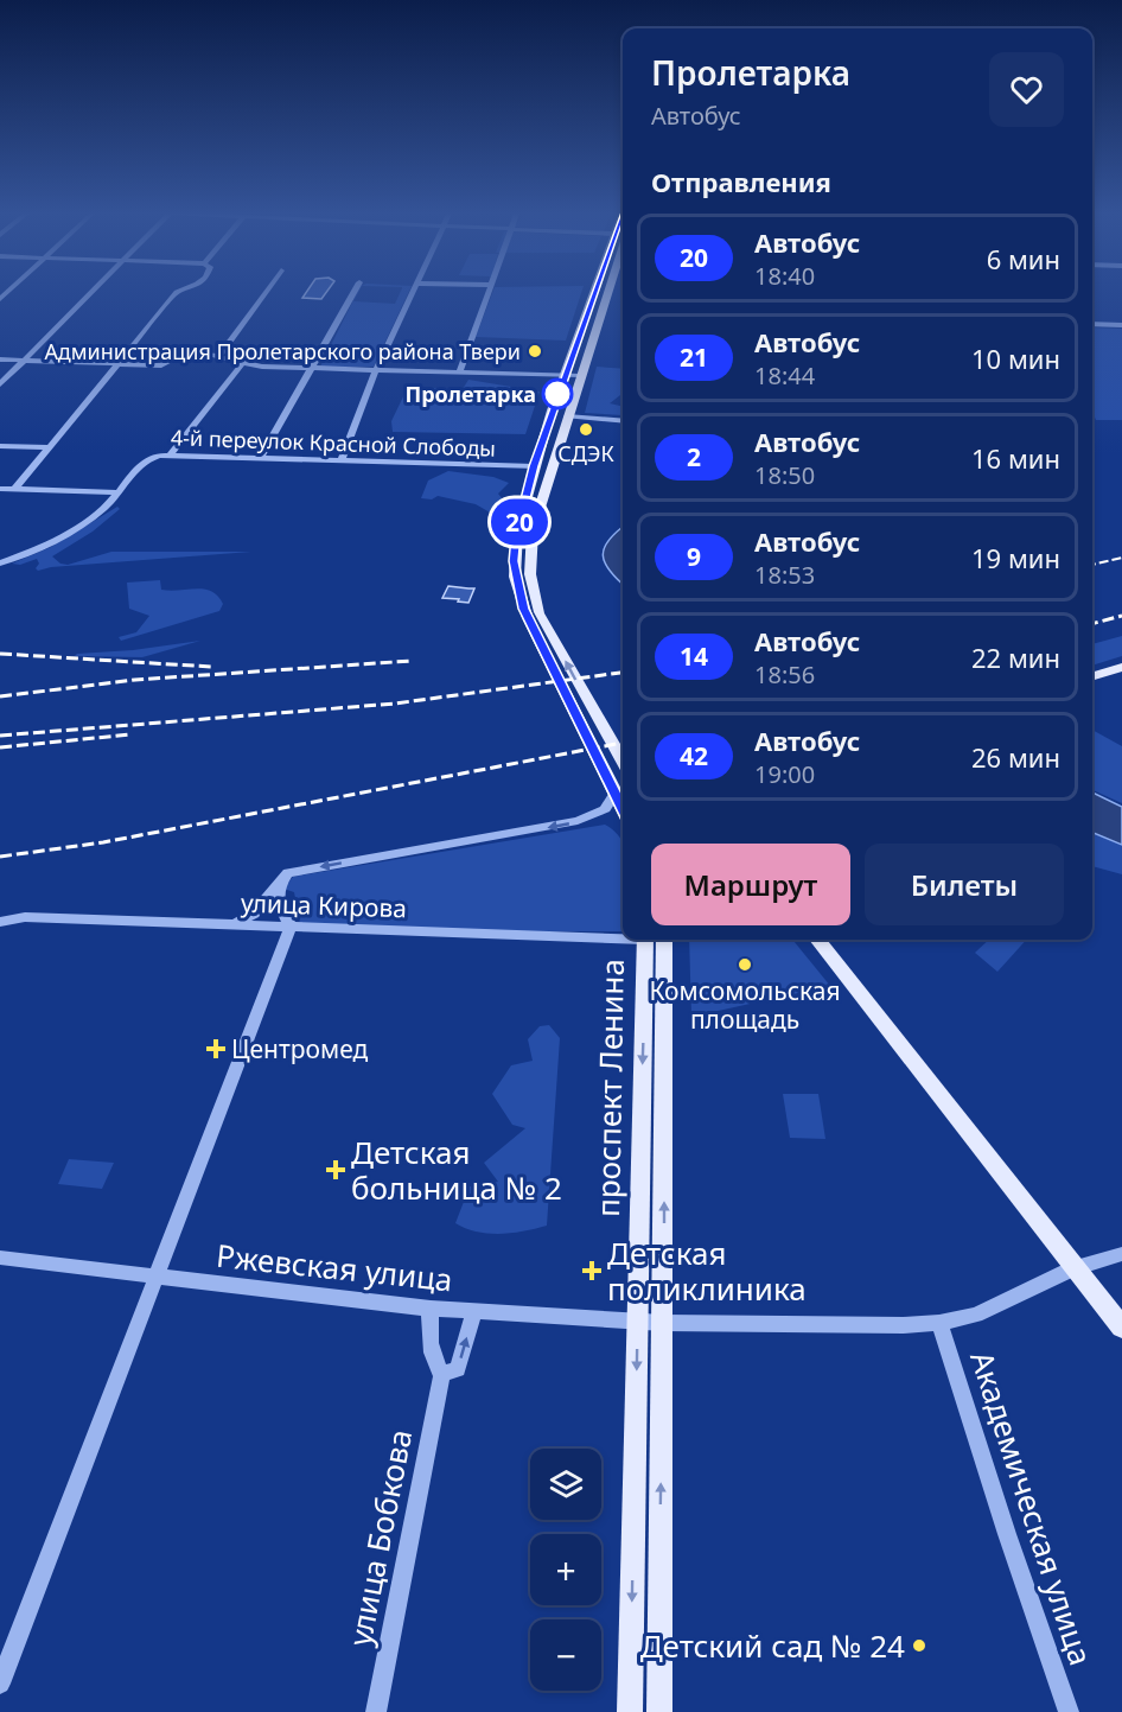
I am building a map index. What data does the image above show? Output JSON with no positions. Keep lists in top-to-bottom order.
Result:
{
  "streets": {
    "main road": ["проспект Ленина"],
    "street": [
      "4-й переулок Красной Слободы",
      "улица Кирова",
      "Ржевская улица",
      "Академическая улица",
      "улица Бобкова"
    ]
  },
  "crossings": [
    ["проспект Ленина", "Ржевская улица"],
    ["Ржевская улица", "Академическая улица"],
    ["Ржевская улица", "улица Бобкова"]
  ],
  "places": {
    "other": [
      "Администрация Пролетарского района Твери",
      "Пролетарка",
      "СДЭК",
      "Комсомольская площадь",
      "Детский сад № 24"
    ],
    "health": ["Центромед", "Детская больница № 2", "Детская поликлиника"]
  },
  "lines": ["bus line 20"],
  "page": {
    "on_map": "20",
    "heading": [
      ["Пролетарка", "Автобус"],
      "Отправления"
    ],
    "list": [
      {
        "mark": "20",
        "name": "Автобус",
        "note": "18:40",
        "value": "6 мин"
      },
      {
        "mark": "21",
        "name": "Автобус",
        "note": "18:44",
        "value": "10 мин"
      },
      {
        "mark": "2",
        "name": "Автобус",
        "note": "18:50",
        "value": "16 мин"
      },
      {
        "mark": "9",
        "name": "Автобус",
        "note": "18:53",
        "value": "19 мин"
      },
      {
        "mark": "14",
        "name": "Автобус",
        "note": "18:56",
        "value": "22 мин"
      },
      {
        "mark": "42",
        "name": "Автобус",
        "note": "19:00",
        "value": "26 мин"
      }
    ],
    "buttons": ["Маршрут", "Билеты"],
    "map_buttons": ["+", "−"]
  }
}
